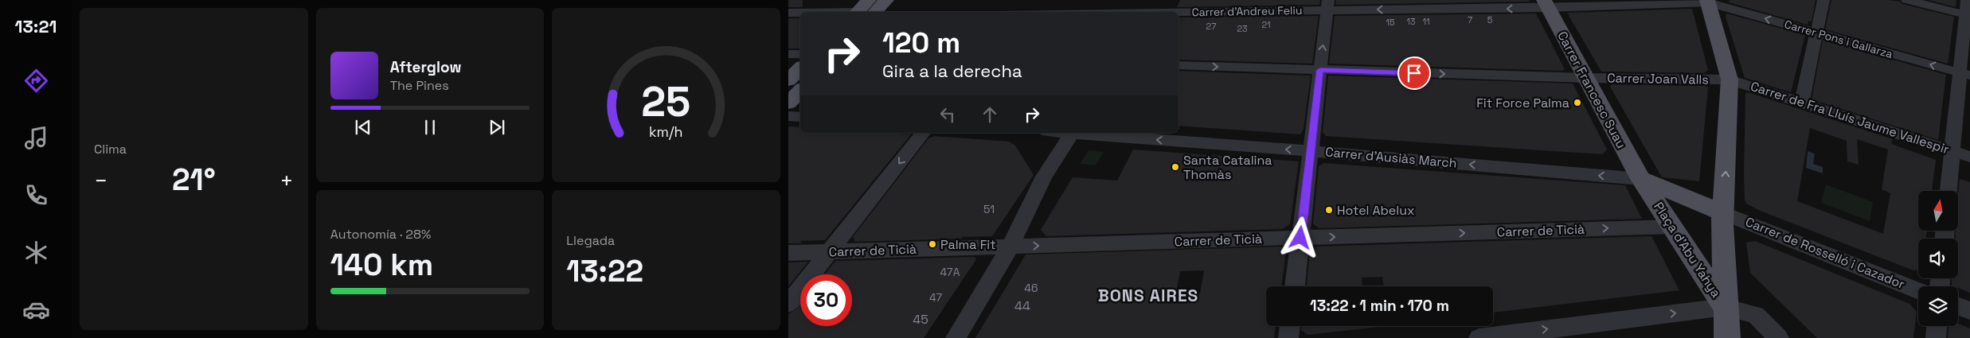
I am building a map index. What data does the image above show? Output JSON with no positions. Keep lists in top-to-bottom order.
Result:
{
  "streets": {
    "main road": ["Carrer Francesc Suau", "Plaça d'Abu Yahya"],
    "street": [
      "Carrer d'Andreu Feliu",
      "Carrer Pons i Gallarza",
      "Carrer Joan Valls",
      "Carrer de Fra Lluís Jaume Vallespir",
      "Carrer d'Ausiàs March",
      "Carrer de Ticià",
      "Carrer de Rosselló i Cazador"
    ]
  },
  "crossings": [
    ["Carrer d'Andreu Feliu", "Carrer Pons i Gallarza"],
    ["Carrer d'Andreu Feliu", "Carrer Francesc Suau"],
    ["Carrer Pons i Gallarza", "Carrer Francesc Suau"],
    ["Carrer Joan Valls", "Carrer Francesc Suau"],
    ["Carrer Joan Valls", "Carrer de Fra Lluís Jaume Vallespir"],
    ["Carrer Francesc Suau", "Carrer d'Ausiàs March"],
    ["Carrer Francesc Suau", "Plaça d'Abu Yahya"],
    ["Carrer d'Ausiàs March", "Plaça d'Abu Yahya"],
    ["Carrer de Ticià", "Plaça d'Abu Yahya"],
    ["Plaça d'Abu Yahya", "Carrer de Rosselló i Cazador"]
  ],
  "one_way": [
    "Carrer d'Andreu Feliu",
    "Carrer Pons i Gallarza",
    "Carrer Joan Valls",
    "Carrer d'Ausiàs March",
    "Carrer de Ticià"
  ],
  "districts": ["BONS AIRES"],
  "places": [
    "Fit Force Palma",
    "Santa Catalina Thomàs",
    "Hotel Abelux",
    "Palma Fit"
  ],
  "house_numbers": [
    "7",
    "5",
    "13",
    "11",
    "15",
    "21",
    "27",
    "23",
    "51",
    "47A",
    "46",
    "47",
    "44",
    "45"
  ],
  "north": "top",
  "page": {
    "tabs": "13:21",
    "tile": [
      "Clima",
      ["Autonomía · 28%", "140 km"],
      ["Llegada", "13:22"]
    ],
    "turn": ["120 m", "Gira a la derecha"],
    "song": ["Afterglow", "The Pines"],
    "heat": ["−", "21°", "+"],
    "limit": "30",
    "trip": "13:22 · 1 min · 170 m",
    "gauge": ["25", "km/h"]
  }
}
